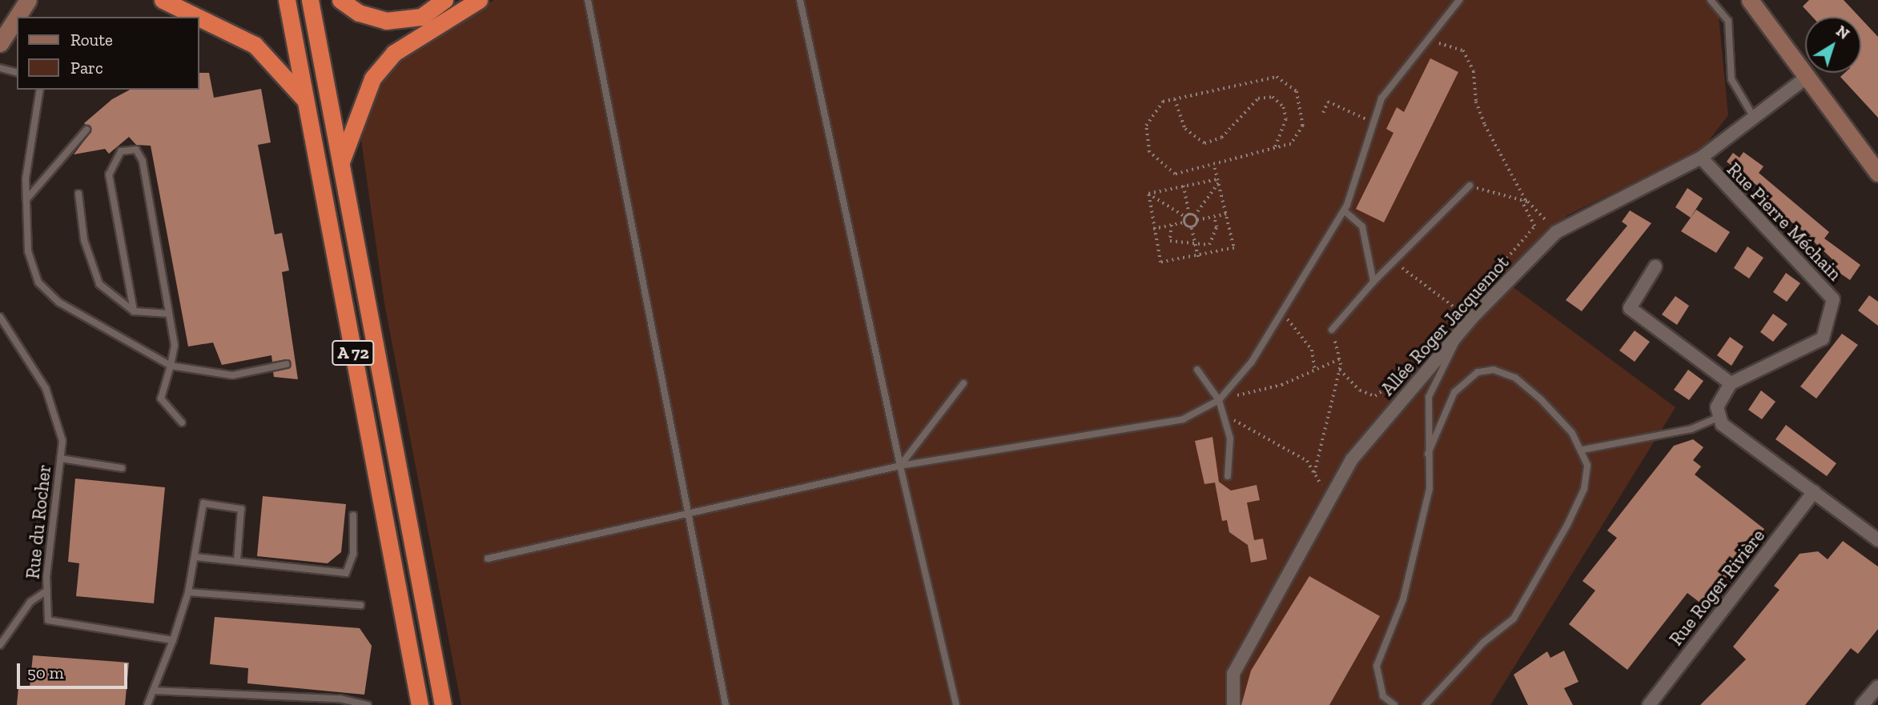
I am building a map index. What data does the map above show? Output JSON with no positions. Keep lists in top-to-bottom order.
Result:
{
  "streets": {
    "highway": ["A 72"],
    "street": ["Rue Pierre Méchain", "Allée Roger Jacquemot", "Rue Roger Rivière"],
    "lane": ["Rue du Rocher"]
  },
  "crossings": [
    ["Rue Pierre Méchain", "Allée Roger Jacquemot"]
  ],
  "legend": ["Route", "Parc"],
  "scale_bar": "50 m",
  "north": "top right"
}
